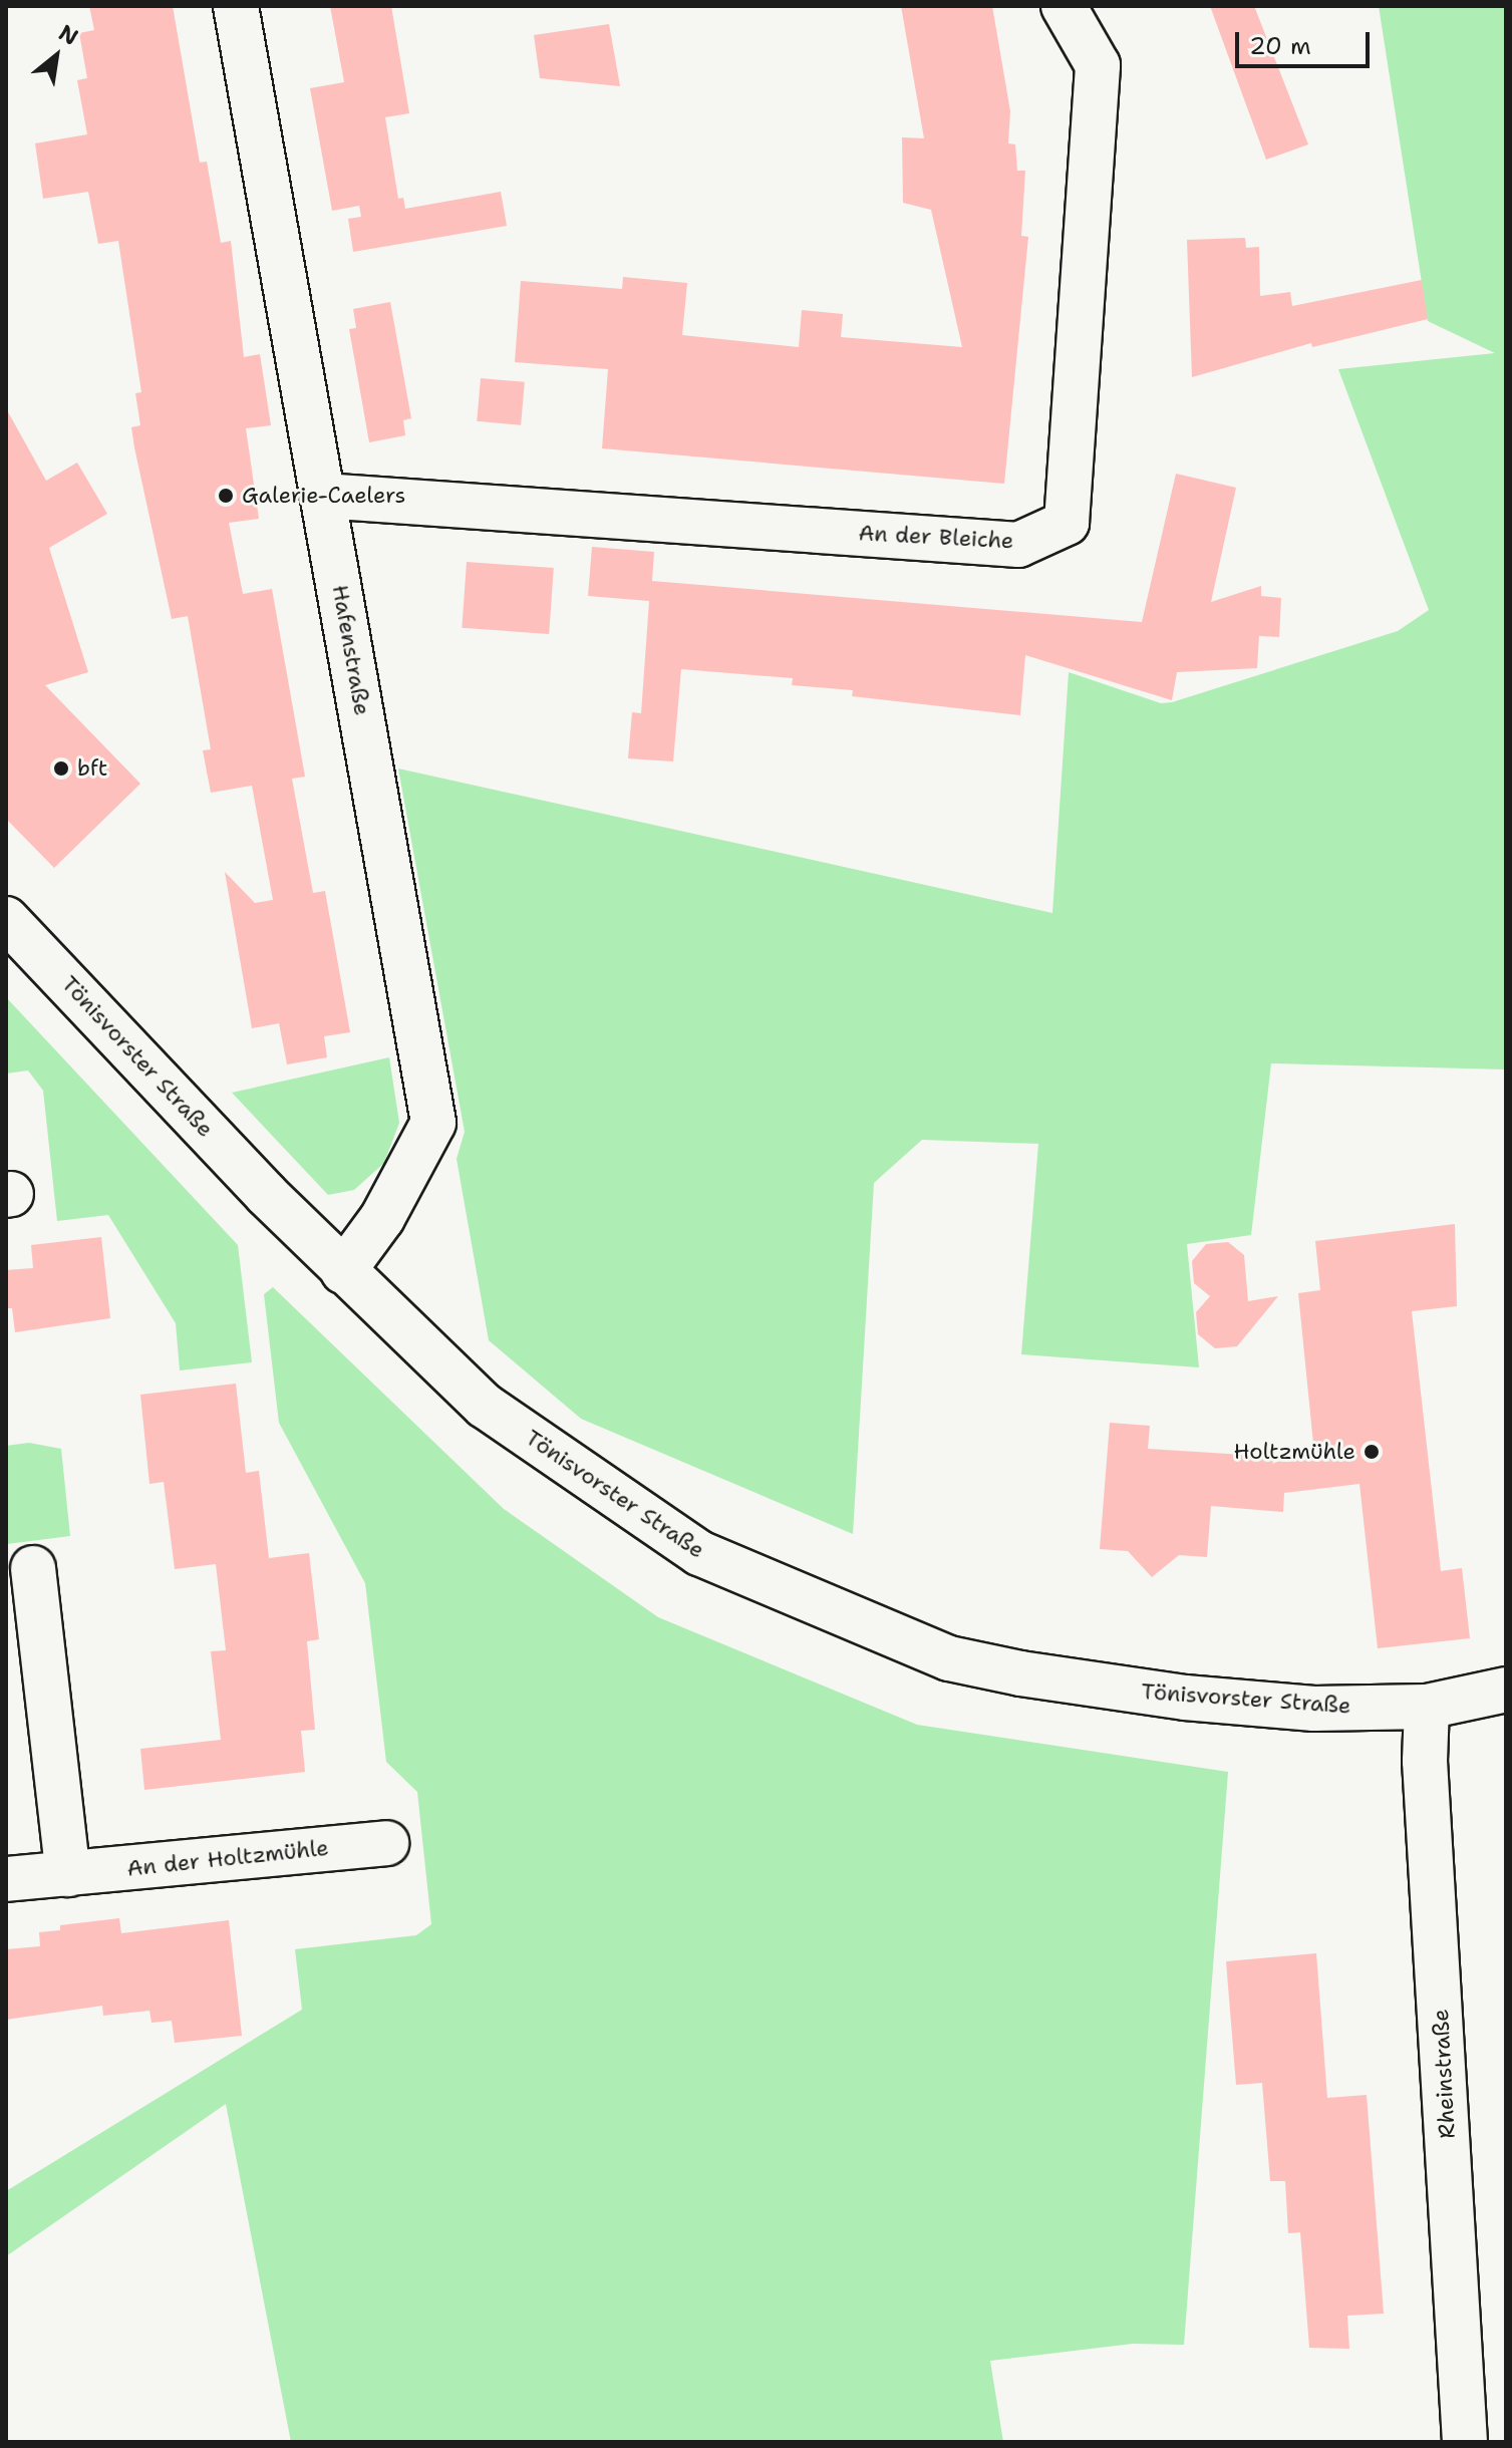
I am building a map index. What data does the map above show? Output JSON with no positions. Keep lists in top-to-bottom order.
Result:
{
  "streets": {
    "street": [
      "An der Bleiche",
      "Hafenstraße",
      "Tönisvorster Straße",
      "An der Holtzmühle",
      "Rheinstraße"
    ]
  },
  "crossings": [
    ["An der Bleiche", "Hafenstraße"],
    ["Hafenstraße", "Tönisvorster Straße"],
    ["Tönisvorster Straße", "Rheinstraße"]
  ],
  "places": ["Galerie-Caelers", "bft", "Holtzmühle"],
  "scale_bar": "20 m",
  "north": "top right"
}
